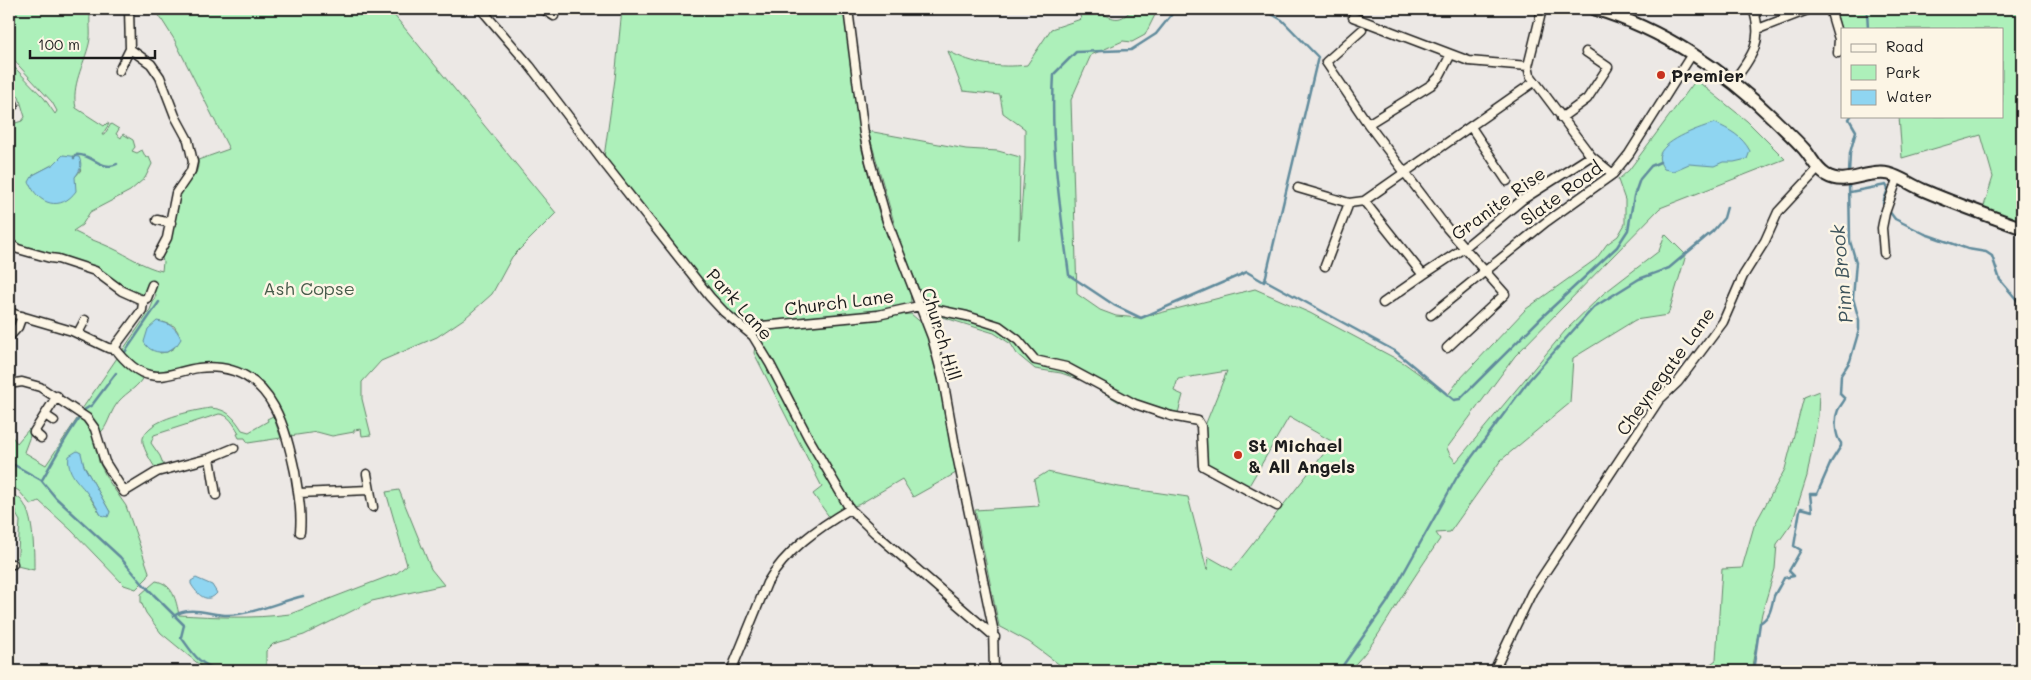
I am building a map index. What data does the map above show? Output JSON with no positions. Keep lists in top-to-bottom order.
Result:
{
  "streets": {
    "street": [
      "Slate Road",
      "Granite Rise",
      "Church Lane",
      "Park Lane",
      "Church Hill",
      "Cheynegate Lane"
    ]
  },
  "crossings": [
    ["Church Lane", "Park Lane"],
    ["Church Lane", "Church Hill"],
    ["Park Lane", "Church Hill"]
  ],
  "water": ["Pinn Brook"],
  "parks": ["Ash Copse"],
  "places": ["Premier", "St Michael & All Angels"],
  "legend": ["Road", "Park", "Water"],
  "scale_bar": "100 m"
}
